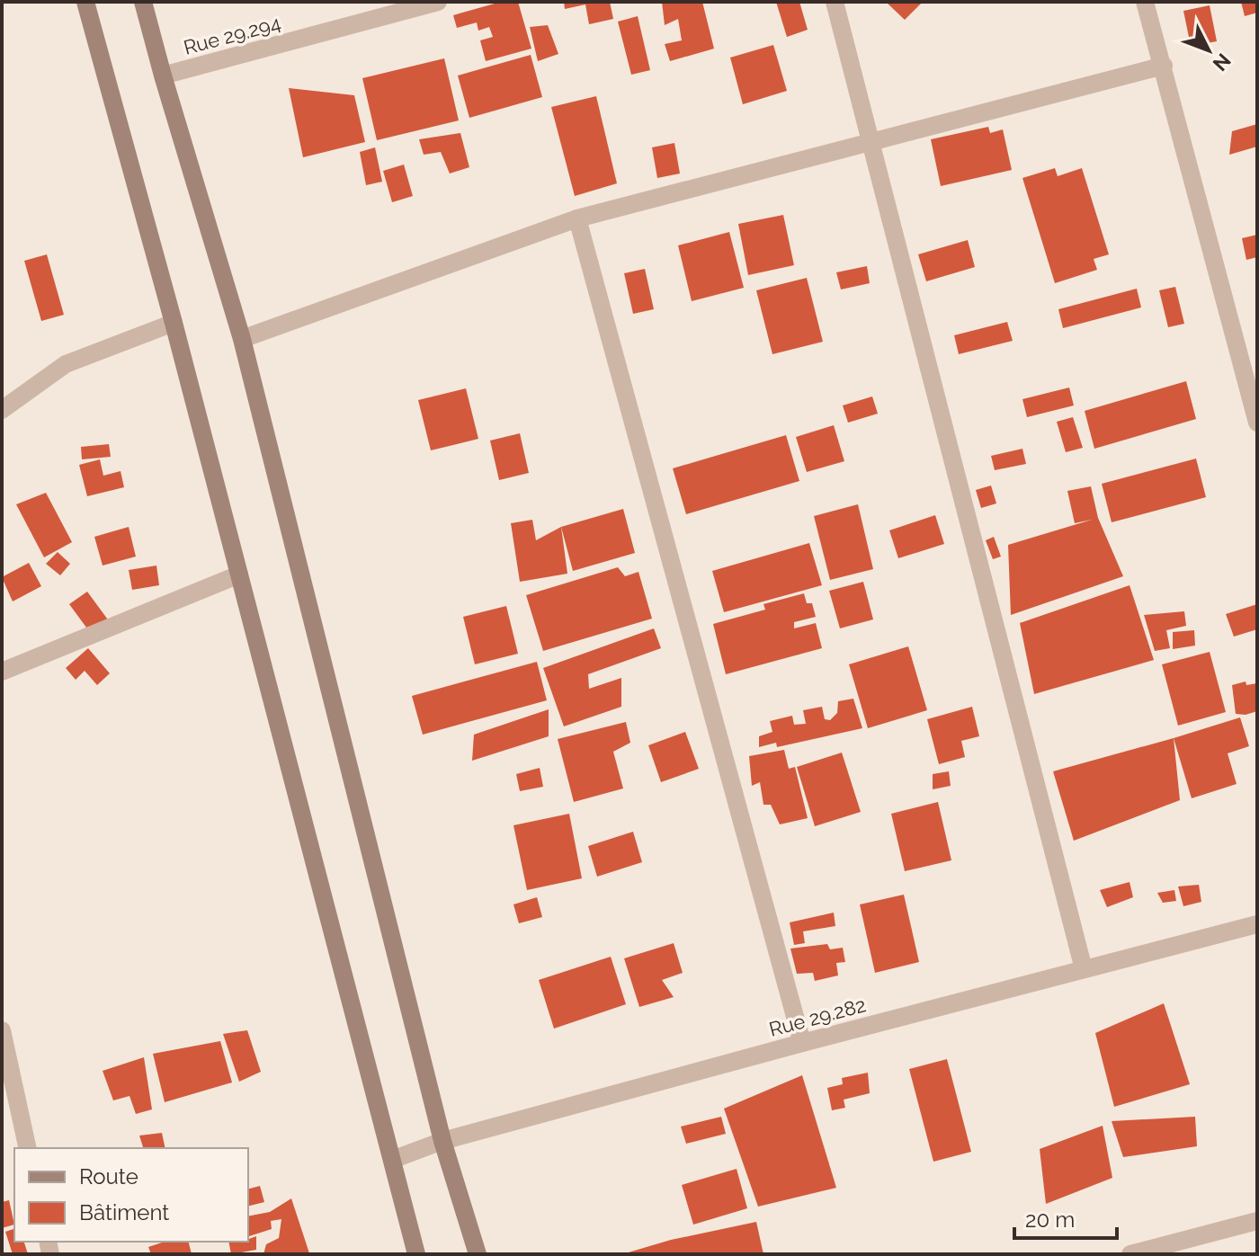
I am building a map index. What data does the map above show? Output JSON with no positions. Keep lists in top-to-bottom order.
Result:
{
  "streets": {
    "street": ["Rue 29.294", "Rue 29.282"]
  },
  "legend": ["Route", "Bâtiment"],
  "scale_bar": "20 m",
  "north": "bottom right"
}
